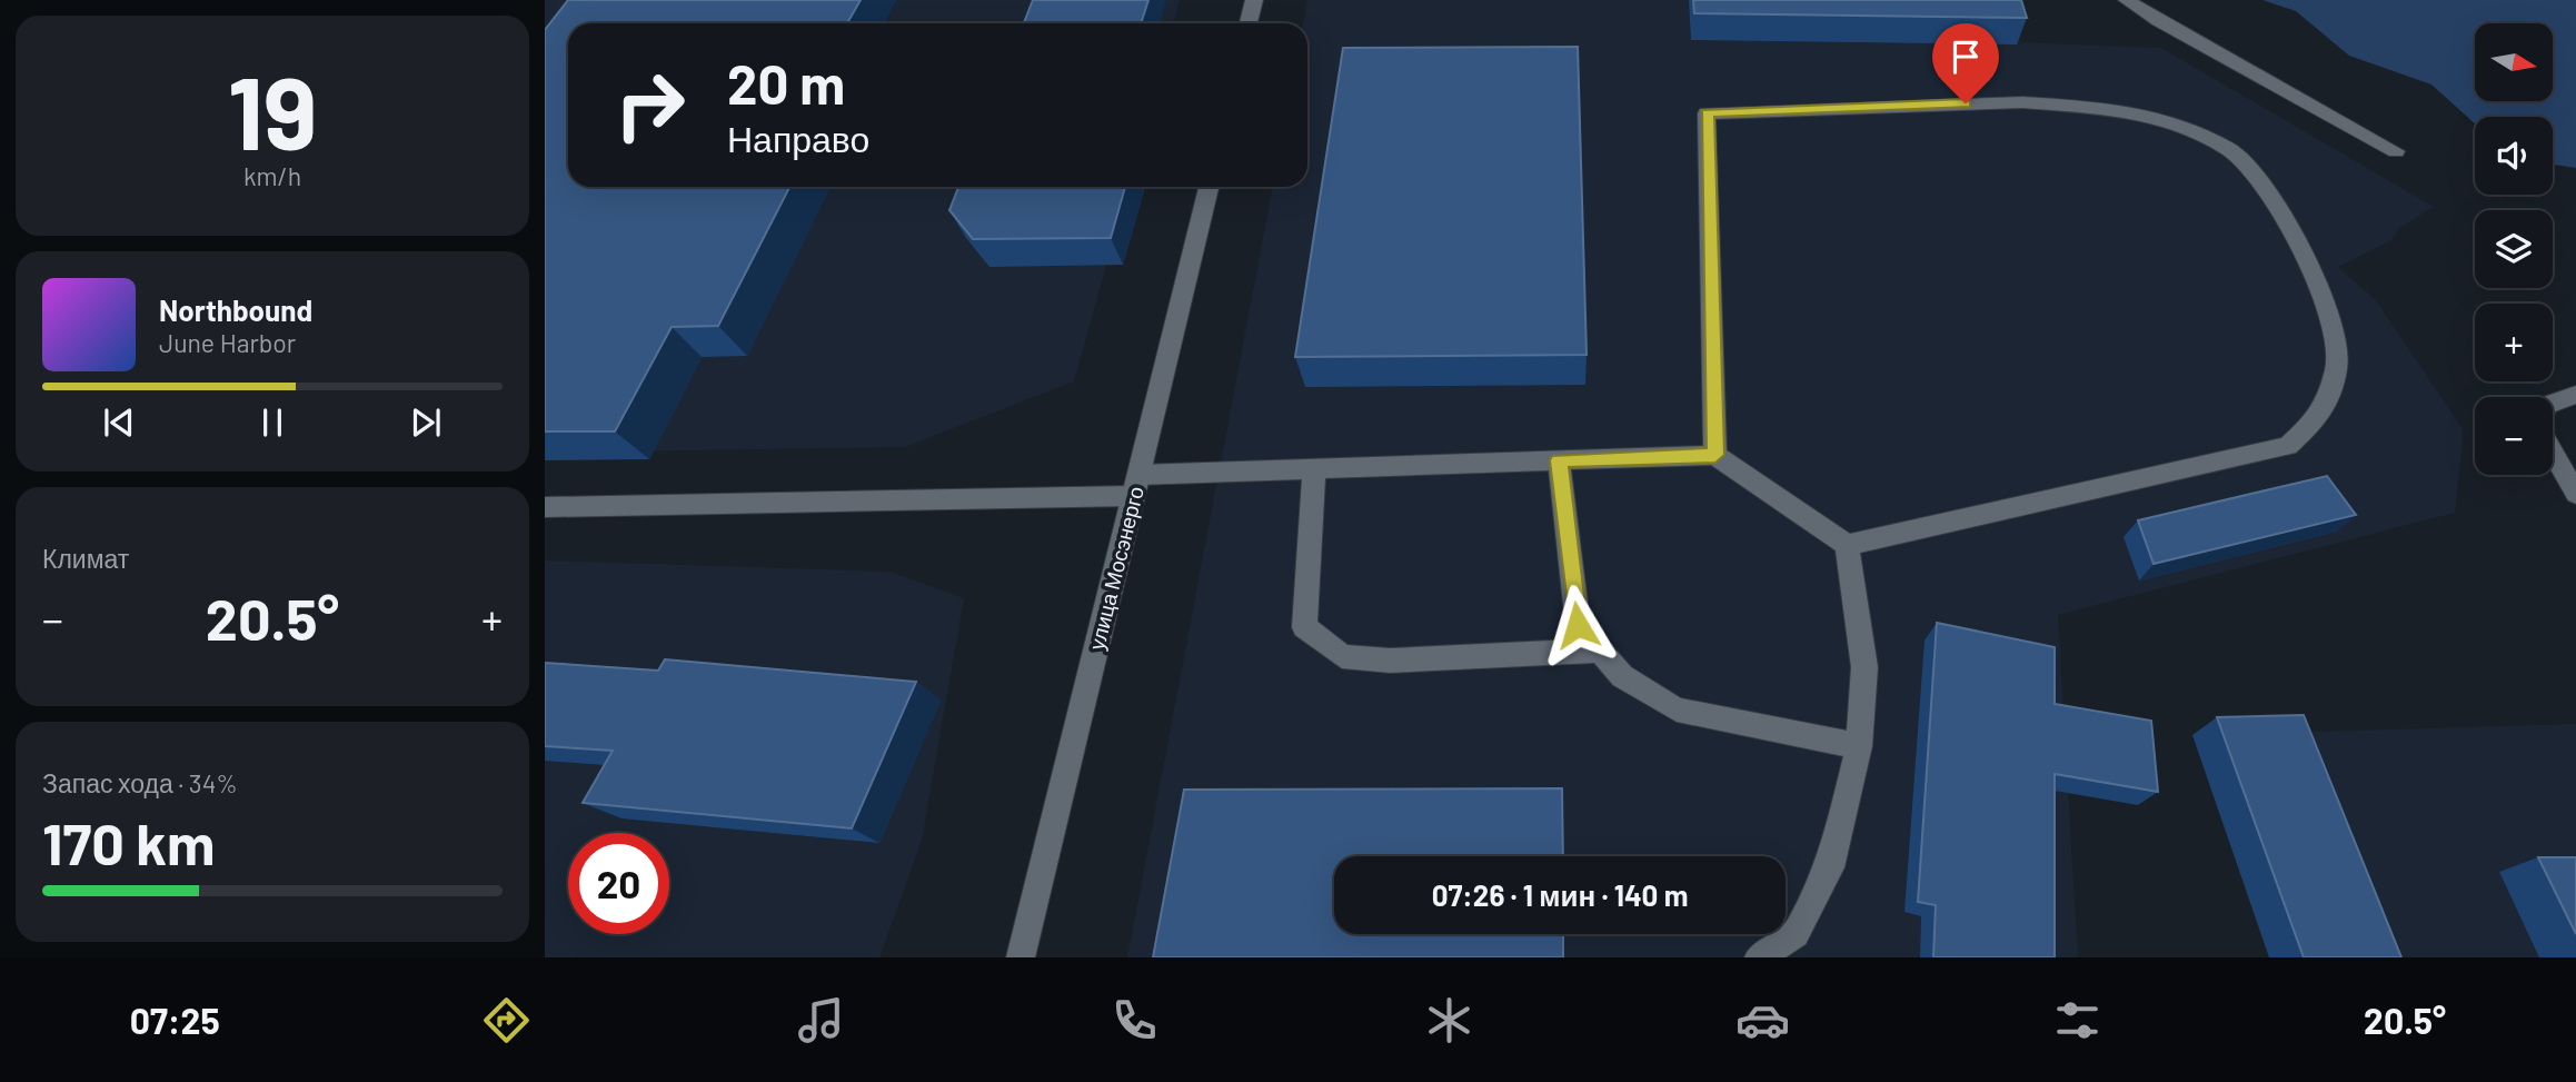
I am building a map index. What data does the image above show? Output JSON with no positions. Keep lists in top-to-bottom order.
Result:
{
  "streets": {
    "street": ["улица Мосэнерго"]
  },
  "north": "right",
  "page": {
    "tile": [
      ["19", "km/h"],
      "Климат",
      ["Запас хода · 34%", "170 km"]
    ],
    "map_buttons": ["+", "−"],
    "turn": ["20 m", "Направо"],
    "song": ["Northbound", "June Harbor"],
    "heat": ["−", "20.5°", "+"],
    "limit": "20",
    "trip": "07:26 · 1 мин · 140 m",
    "tabs": ["07:25", "20.5°"]
  }
}
